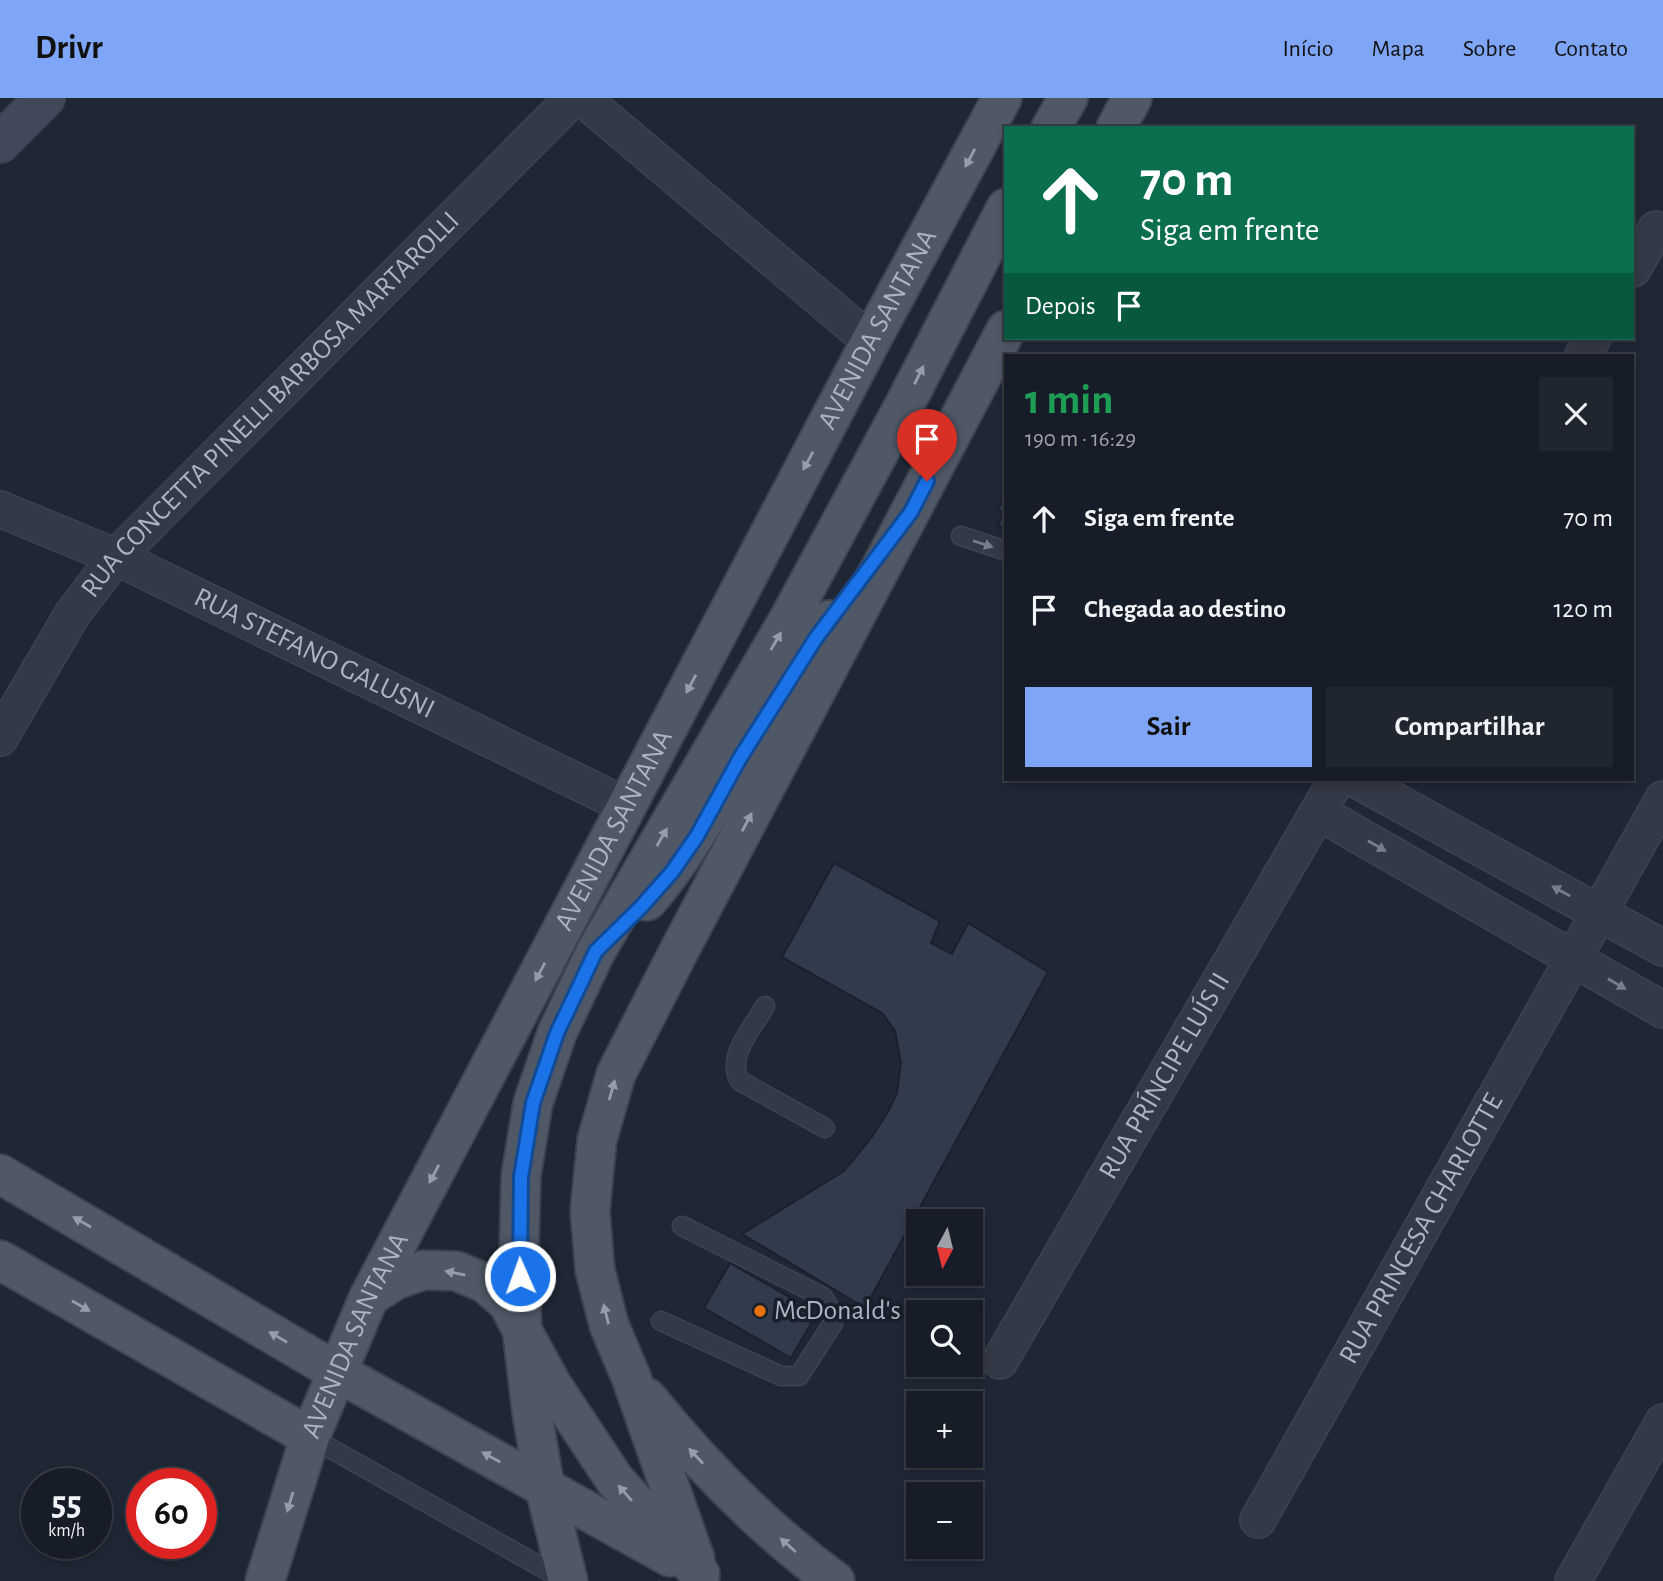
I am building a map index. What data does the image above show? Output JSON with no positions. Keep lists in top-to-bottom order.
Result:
{
  "streets": {
    "main road": ["AVENIDA SANTANA"],
    "street": [
      "RUA CONCETTA PINELLI BARBOSA MARTAROLLI",
      "RUA STEFANO GALUSNI",
      "RUA PRÍNCIPE LUÍS II",
      "RUA PRINCESA CHARLOTTE"
    ]
  },
  "crossings": [
    ["AVENIDA SANTANA", "RUA STEFANO GALUSNI"],
    ["RUA CONCETTA PINELLI BARBOSA MARTAROLLI", "RUA STEFANO GALUSNI"]
  ],
  "places": ["McDonald's"],
  "north": "bottom",
  "page": {
    "header": "Drivr",
    "nav": [
      "Início",
      "Mapa",
      "Sobre",
      "Contato"
    ],
    "turn": ["70 m", "Siga em frente"],
    "then": "Depois",
    "heading": ["1 min", "190 m · 16:29"],
    "list": [
      {
        "name": "Siga em frente",
        "value": "70 m"
      },
      {
        "name": "Chegada ao destino",
        "value": "120 m"
      }
    ],
    "buttons": ["Sair", "Compartilhar"],
    "map_buttons": ["+", "−"],
    "speed": "55 km/h",
    "limit": "60"
  }
}
